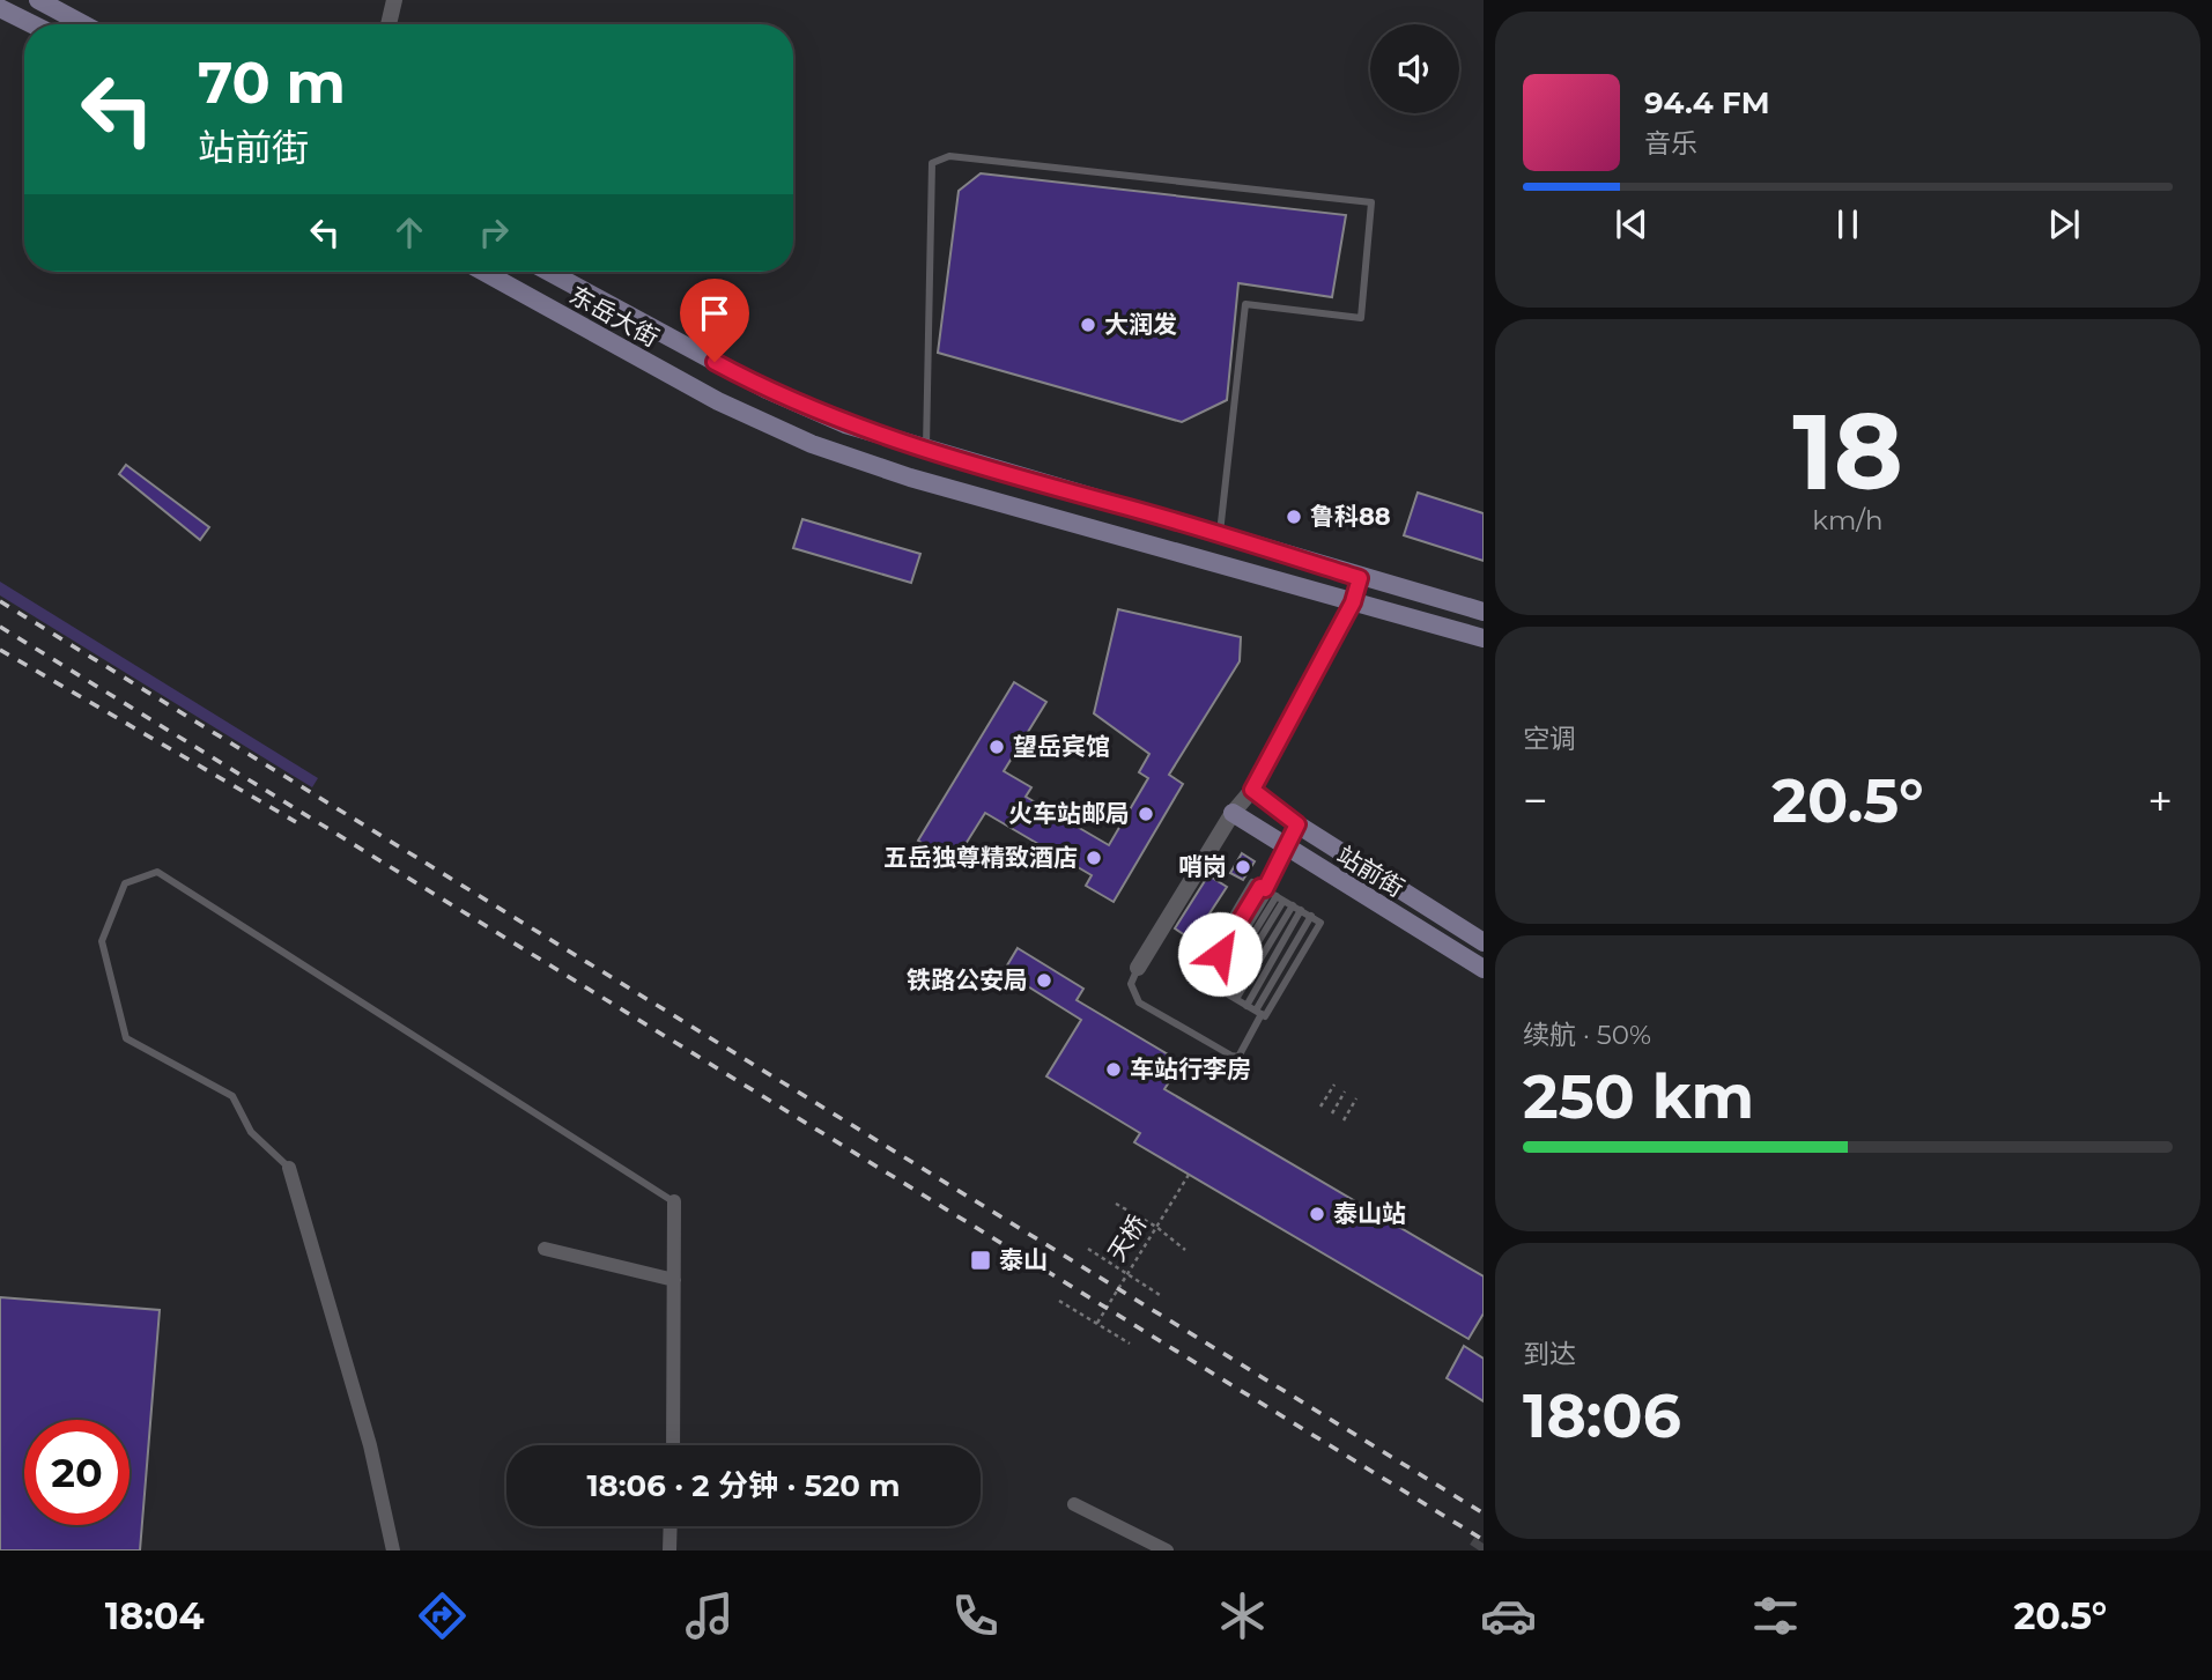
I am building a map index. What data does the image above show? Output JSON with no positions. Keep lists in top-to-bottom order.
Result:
{
  "streets": {
    "main road": ["东岳大街", "站前街"],
    "path": ["天桥"]
  },
  "places": {
    "other": [
      "大润发",
      "鲁科88",
      "望岳宾馆",
      "火车站邮局",
      "五岳独尊精致酒店",
      "哨岗",
      "铁路公安局",
      "车站行李房",
      "泰山站"
    ],
    "transit": ["泰山"]
  },
  "page": {
    "turn": ["70 m", "站前街"],
    "song": ["94.4 FM", "音乐"],
    "tile": [
      ["18", "km/h"],
      "空调",
      ["续航 · 50%", "250 km"],
      ["到达", "18:06"]
    ],
    "heat": ["−", "20.5°", "+"],
    "limit": "20",
    "trip": "18:06 · 2 分钟 · 520 m",
    "tabs": ["18:04", "20.5°"]
  }
}
